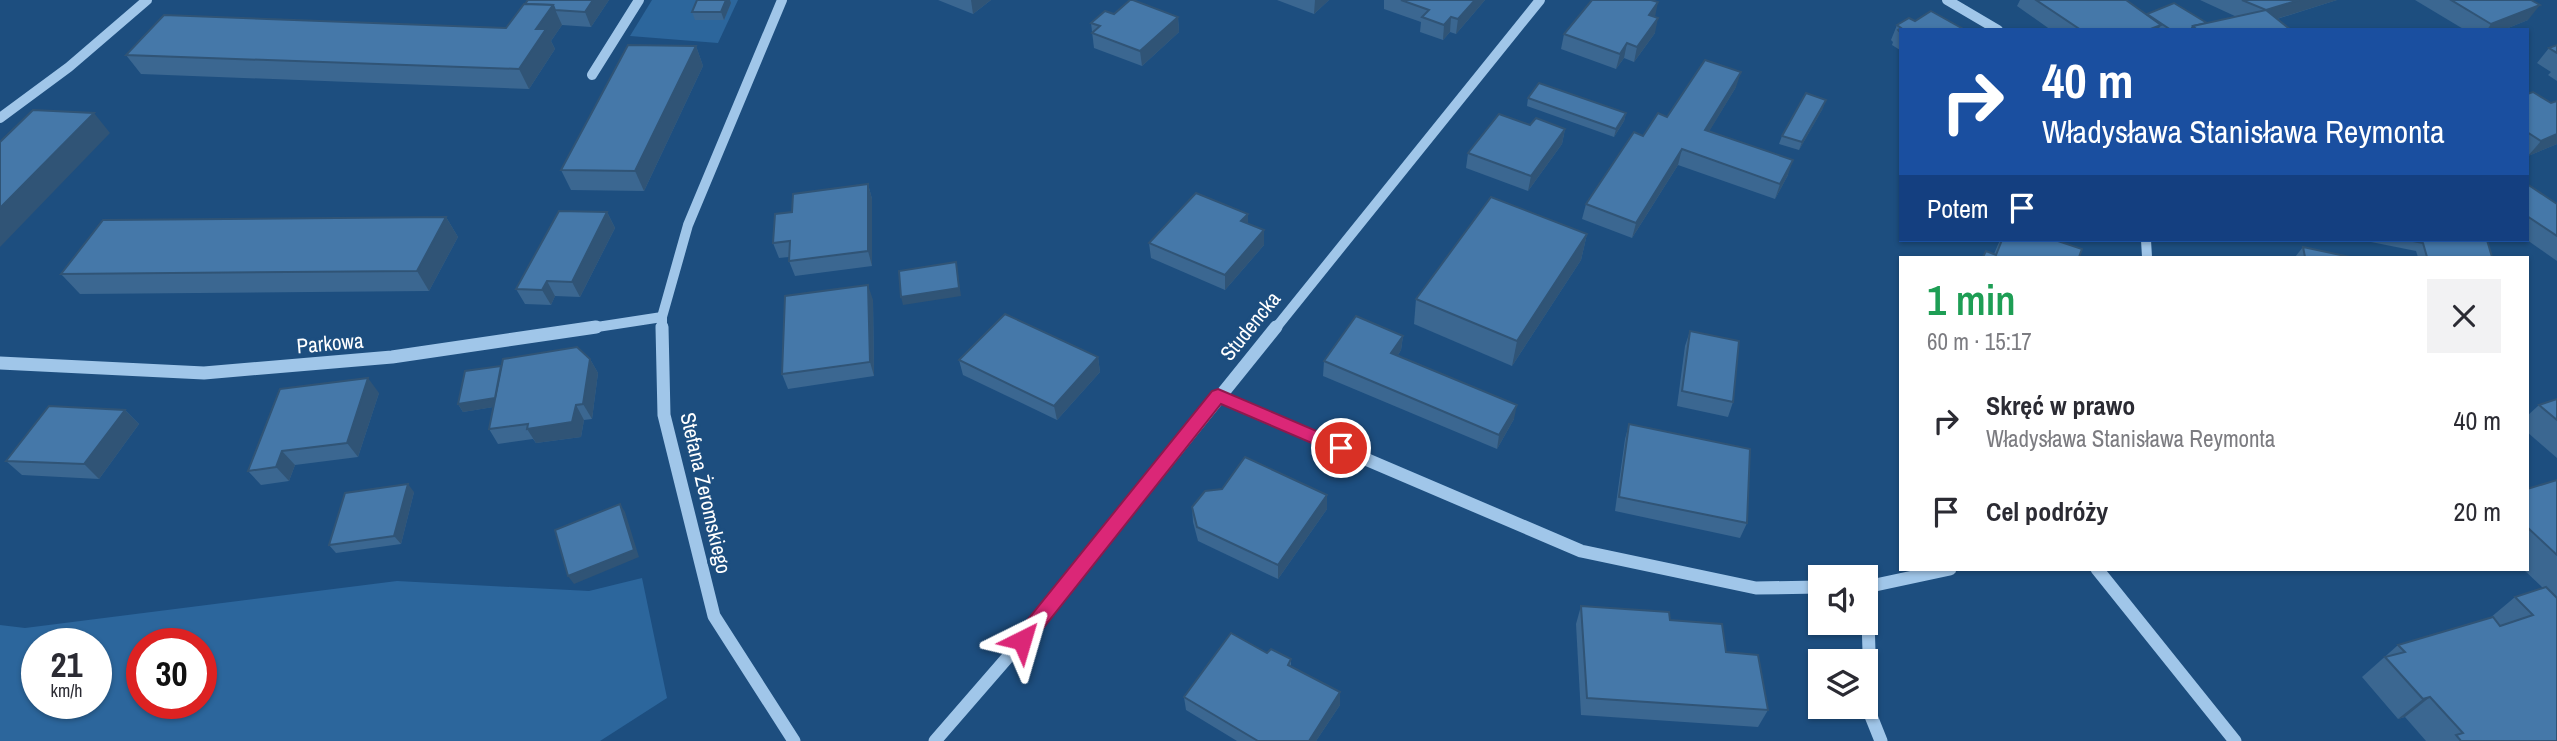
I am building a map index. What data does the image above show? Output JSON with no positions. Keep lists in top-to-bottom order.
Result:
{
  "streets": {
    "street": ["Studencka", "Parkowa", "Stefana Żeromskiego"]
  },
  "crossings": [
    ["Parkowa", "Stefana Żeromskiego"]
  ],
  "page": {
    "turn": ["40 m", "Władysława Stanisława Reymonta"],
    "then": "Potem",
    "heading": ["1 min", "60 m · 15:17"],
    "list": [
      {
        "name": "Skręć w prawo",
        "note": "Władysława Stanisława Reymonta",
        "value": "40 m"
      },
      {
        "name": "Cel podróży",
        "value": "20 m"
      }
    ],
    "speed": "21 km/h",
    "limit": "30"
  }
}
